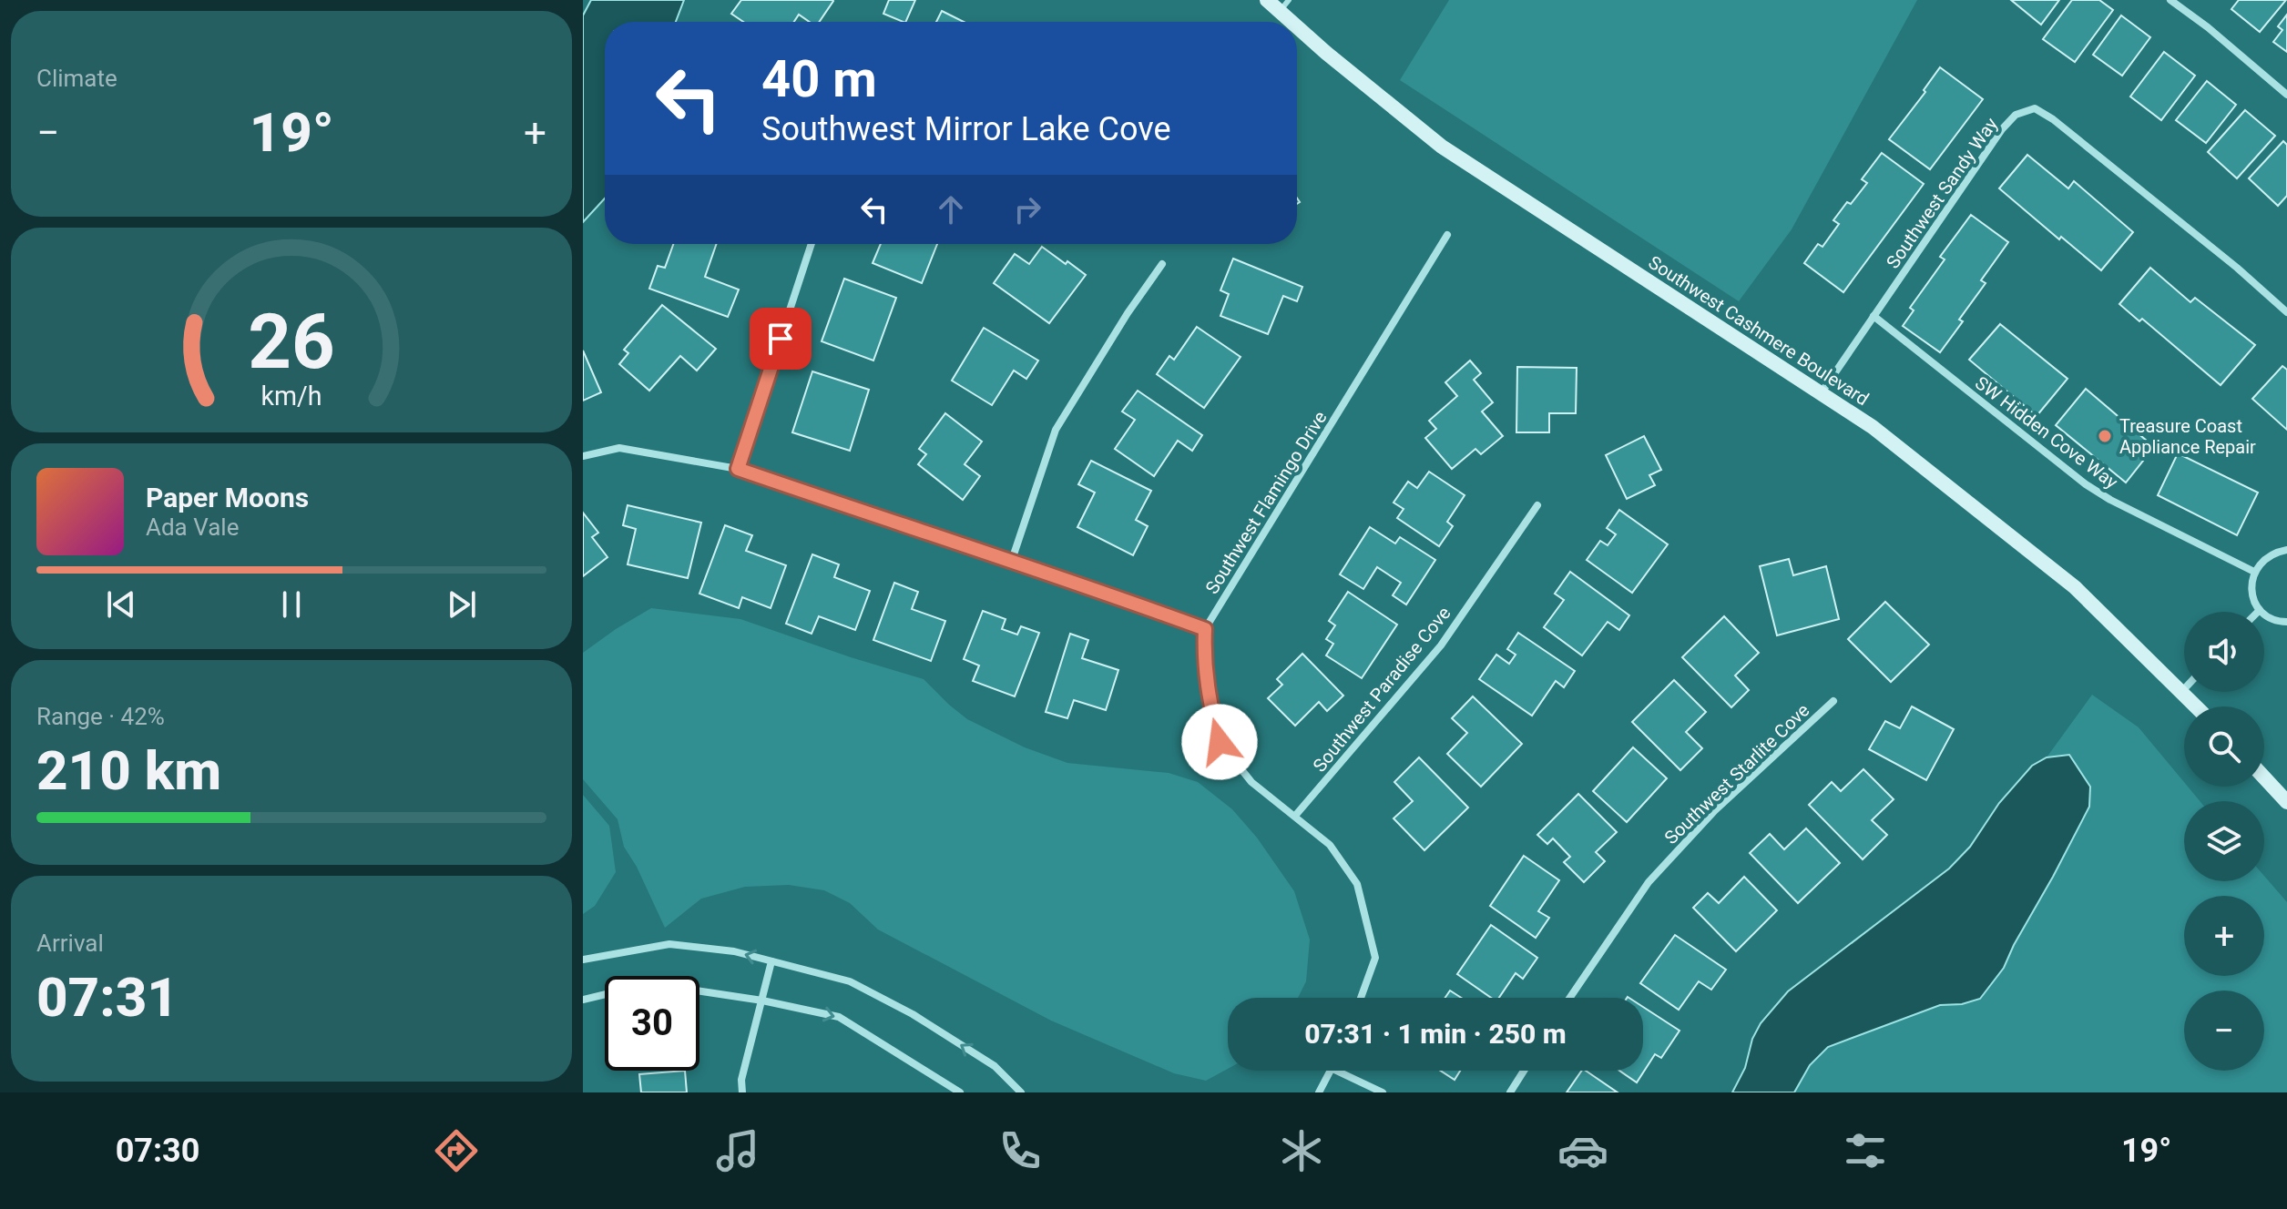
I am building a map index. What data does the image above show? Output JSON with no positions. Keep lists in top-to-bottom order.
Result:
{
  "streets": {
    "street": [
      "Southwest Sandy Way",
      "Southwest Cashmere Boulevard",
      "SW Hidden Cove Way",
      "Southwest Flamingo Drive",
      "Southwest Paradise Cove",
      "Southwest Starlite Cove"
    ]
  },
  "crossings": [
    ["Southwest Sandy Way", "Southwest Cashmere Boulevard"],
    ["Southwest Sandy Way", "SW Hidden Cove Way"]
  ],
  "places": ["Treasure Coast Appliance Repair"],
  "page": {
    "tile": [
      "Climate",
      ["Range · 42%", "210 km"],
      ["Arrival", "07:31"]
    ],
    "turn": ["40 m", "Southwest Mirror Lake Cove"],
    "heat": ["−", "19°", "+"],
    "song": ["Paper Moons", "Ada Vale"],
    "map_buttons": ["+", "−"],
    "limit": "30",
    "trip": "07:31 · 1 min · 250 m",
    "tabs": ["07:30", "19°"],
    "gauge": ["26", "km/h"]
  }
}
